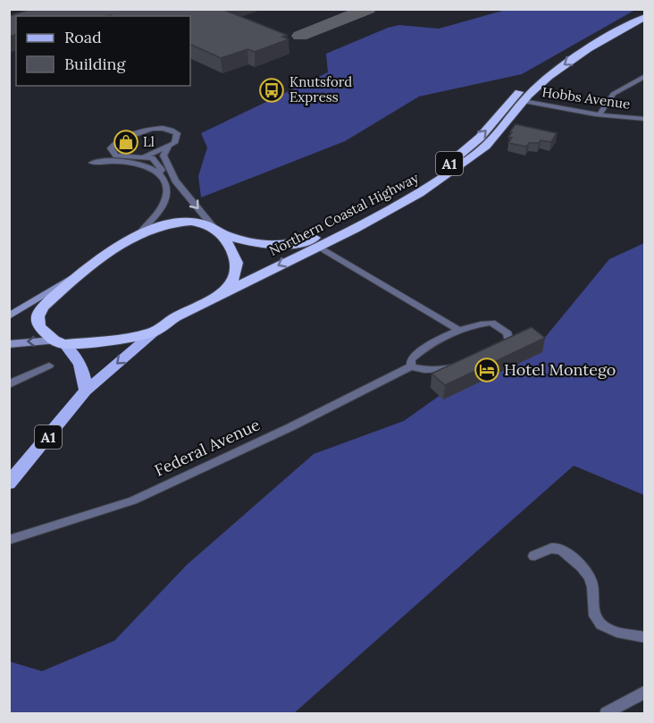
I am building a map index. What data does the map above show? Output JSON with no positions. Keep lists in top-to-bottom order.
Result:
{
  "streets": {
    "highway": ["A1", "Northern Coastal Highway"],
    "street": ["Hobbs Avenue", "Federal Avenue"]
  },
  "crossings": [
    ["Hobbs Avenue", "Northern Coastal Highway"],
    ["A1", "Northern Coastal Highway"]
  ],
  "places": {
    "bus stop": ["Knutsford Express"],
    "shop": ["Ll"],
    "hotel": ["Hotel Montego"]
  },
  "legend": ["Road", "Building"]
}
